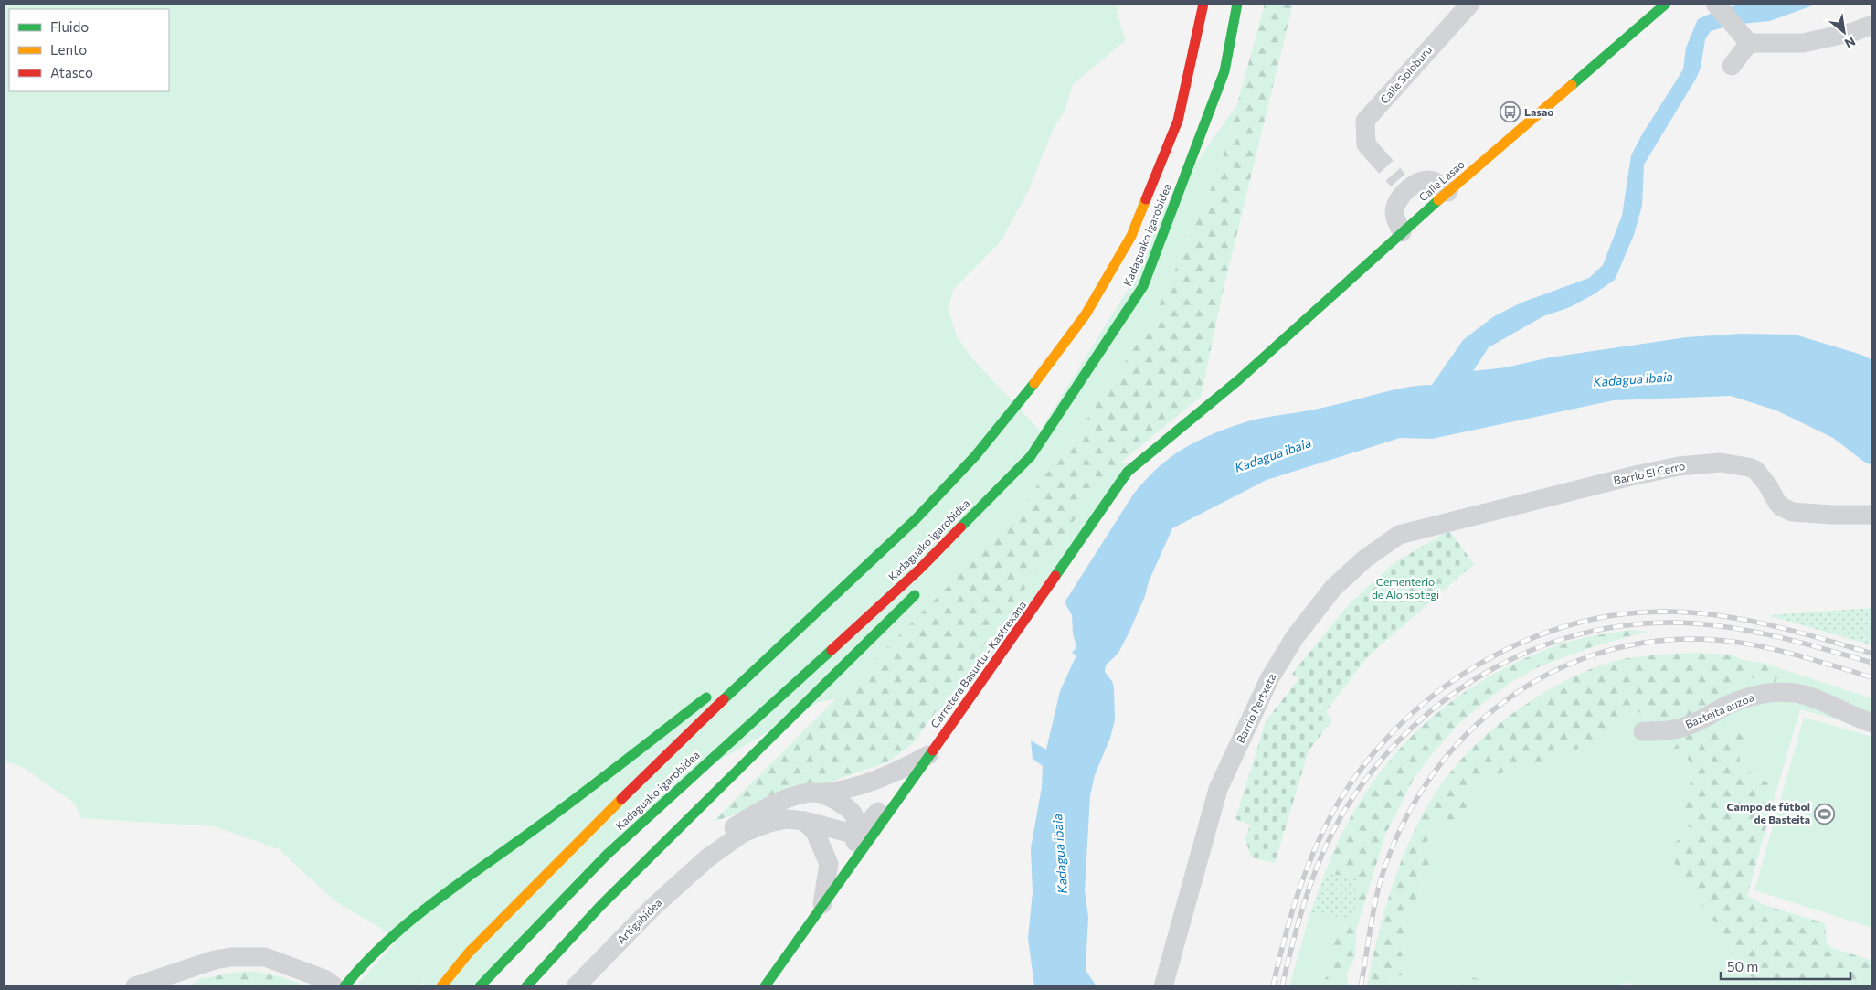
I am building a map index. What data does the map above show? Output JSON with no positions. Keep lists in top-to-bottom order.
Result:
{
  "streets": {
    "main road": ["Calle Lasao", "Kadaguako igarobidea", "Carretera Basurtu - Kastrexana"],
    "street": [
      "Calle Soloburu",
      "Barrio El Cerro",
      "Barrio Pertxeta",
      "Bazteita auzoa",
      "Artigabidea"
    ]
  },
  "crossings": [
    ["Calle Lasao", "Carretera Basurtu - Kastrexana"],
    ["Barrio El Cerro", "Barrio Pertxeta"]
  ],
  "water": ["Kadagua ibaia"],
  "parks": ["Cementerio de Alonsotegi"],
  "places": {
    "bus stop": ["Lasao"],
    "sports": ["Campo de fútbol de Basteita"]
  },
  "legend": ["Fluido", "Lento", "Atasco"],
  "scale_bar": "50 m",
  "north": "bottom right"
}
